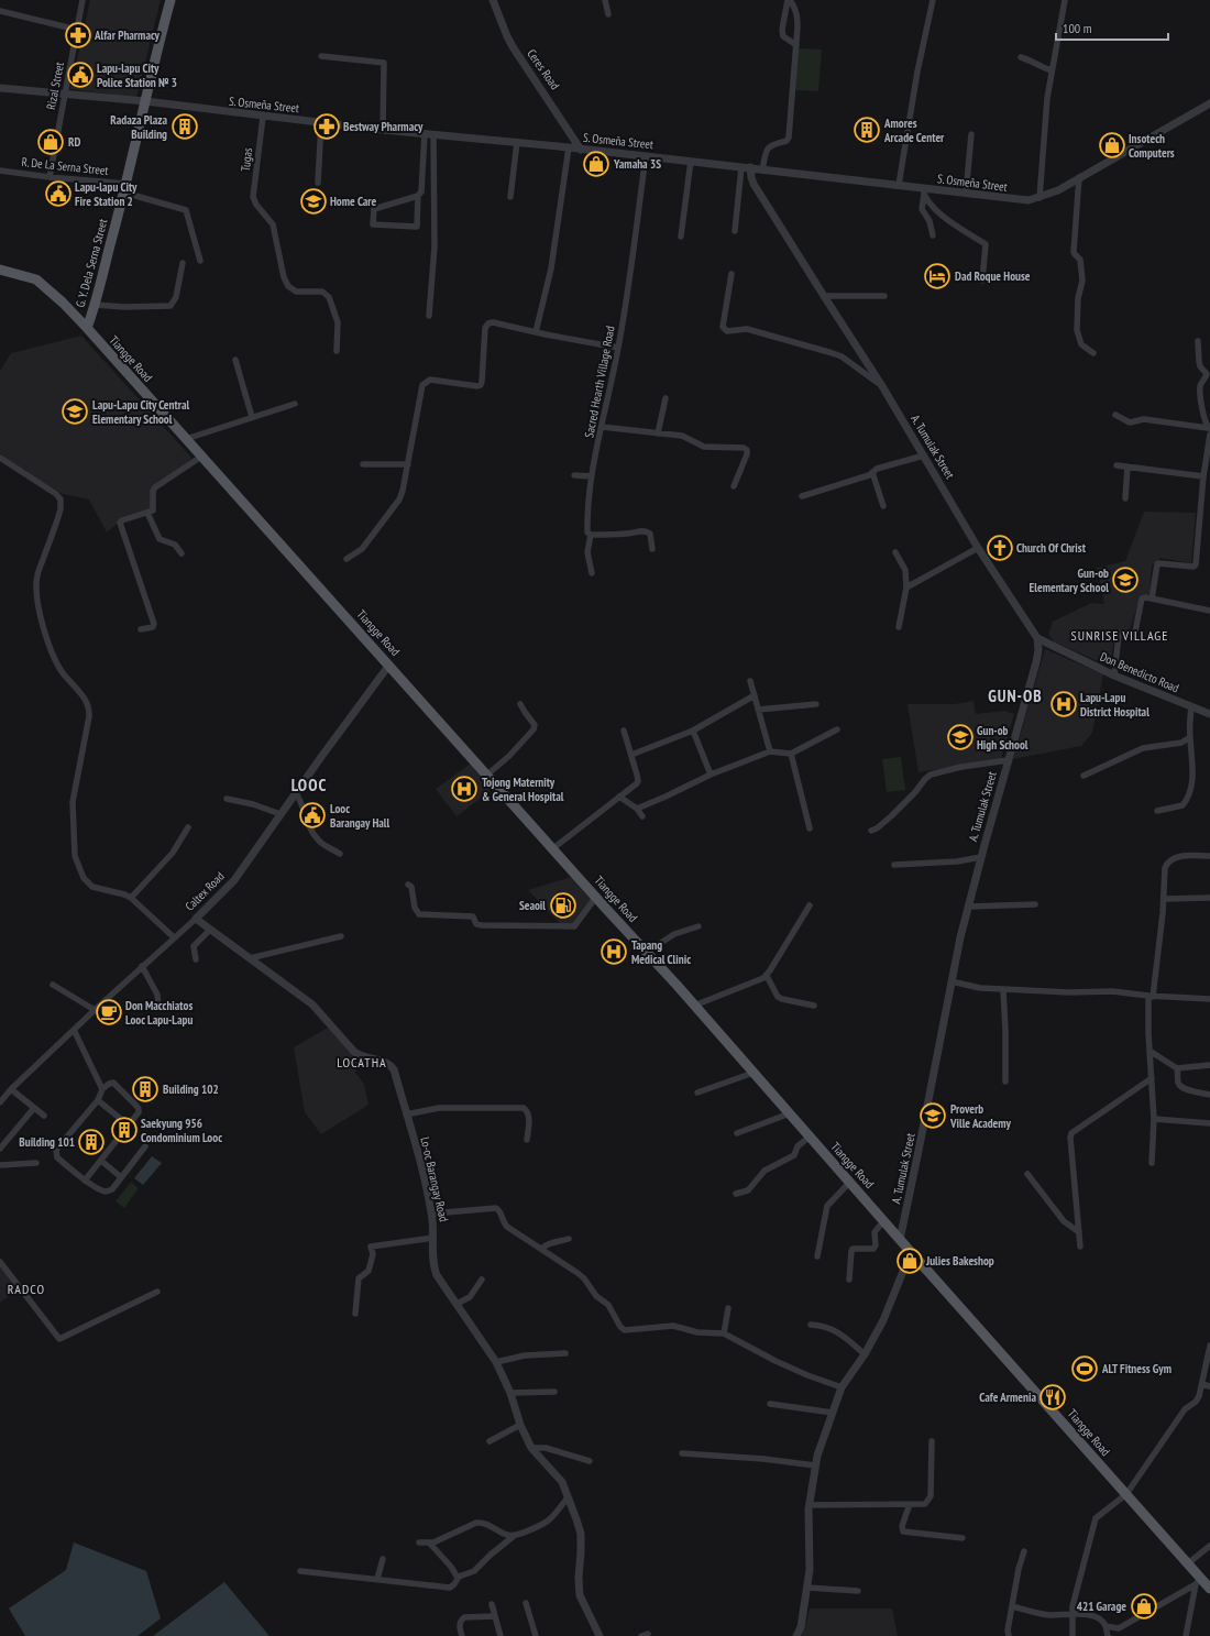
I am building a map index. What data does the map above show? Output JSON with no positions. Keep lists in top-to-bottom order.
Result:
{
  "streets": {
    "main road": ["G. Y. Dela Serna Street", "Tiangge Road"],
    "street": [
      "Ceres Road",
      "Rizal Street",
      "S. Osmeña Street",
      "Tugas",
      "R. De La Serna Street",
      "Sacred Hearth Village Road",
      "A. Tumulak Street",
      "Don Benedicto Road",
      "Caltex Road",
      "Lo-oc Barangay Road"
    ]
  },
  "crossings": [
    ["Ceres Road", "S. Osmeña Street"],
    ["Rizal Street", "S. Osmeña Street"],
    ["Rizal Street", "R. De La Serna Street"],
    ["S. Osmeña Street", "Tugas"],
    ["S. Osmeña Street", "G. Y. Dela Serna Street"],
    ["S. Osmeña Street", "Sacred Hearth Village Road"],
    ["S. Osmeña Street", "A. Tumulak Street"],
    ["R. De La Serna Street", "G. Y. Dela Serna Street"],
    ["G. Y. Dela Serna Street", "Tiangge Road"],
    ["Tiangge Road", "A. Tumulak Street"],
    ["Tiangge Road", "Caltex Road"],
    ["A. Tumulak Street", "Don Benedicto Road"],
    ["Caltex Road", "Lo-oc Barangay Road"]
  ],
  "districts": [
    "SUNRISE VILLAGE",
    "GUN-OB",
    "LOOC",
    "LOCATHA",
    "RADCO"
  ],
  "places": {
    "pharmacy": ["Alfar Pharmacy", "Bestway Pharmacy"],
    "public building": ["Lapu-lapu City Police Station № 3", "Lapu-lapu City Fire Station 2", "Looc Barangay Hall"],
    "building": [
      "Radaza Plaza Building",
      "Amores Arcade Center",
      "Building 102",
      "Saekyung 956 Condominium Looc",
      "Building 101"
    ],
    "shop": [
      "RD",
      "Insotech Computers",
      "Yamaha 3S",
      "Julies Bakeshop",
      "421 Garage"
    ],
    "school or university": [
      "Home Care",
      "Lapu-Lapu City Central Elementary School",
      "Gun-ob Elementary School",
      "Gun-ob High School",
      "Proverb Ville Academy"
    ],
    "hotel": ["Dad Roque House"],
    "church": ["Church Of Christ"],
    "hospital": ["Lapu-Lapu District Hospital", "Tojong Maternity & General Hospital", "Tapang Medical Clinic"],
    "fuel station": ["Seaoil"],
    "cafe": ["Don Macchiatos Looc Lapu-Lapu"],
    "sports": ["ALT Fitness Gym"],
    "restaurant": ["Cafe Armenia"]
  },
  "scale_bar": "100 m"
}
